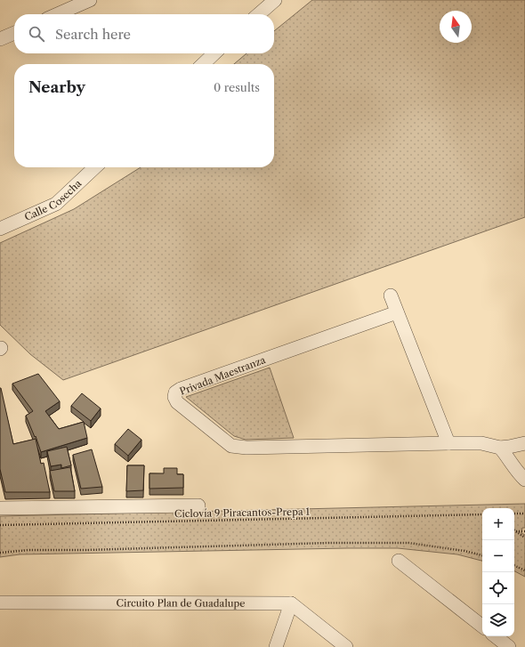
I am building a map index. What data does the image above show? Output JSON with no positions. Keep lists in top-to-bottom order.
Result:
{
  "streets": {
    "street": ["Calle Cosecha", "Privada Maestranza", "Circuito Plan de Guadalupe"],
    "path": ["Ciclovía 9 Piracantos-Prepa 1"]
  },
  "north": "top",
  "page": {
    "search": "Search here",
    "heading": ["Nearby", "0 results"],
    "map_buttons": ["+", "−"]
  }
}
